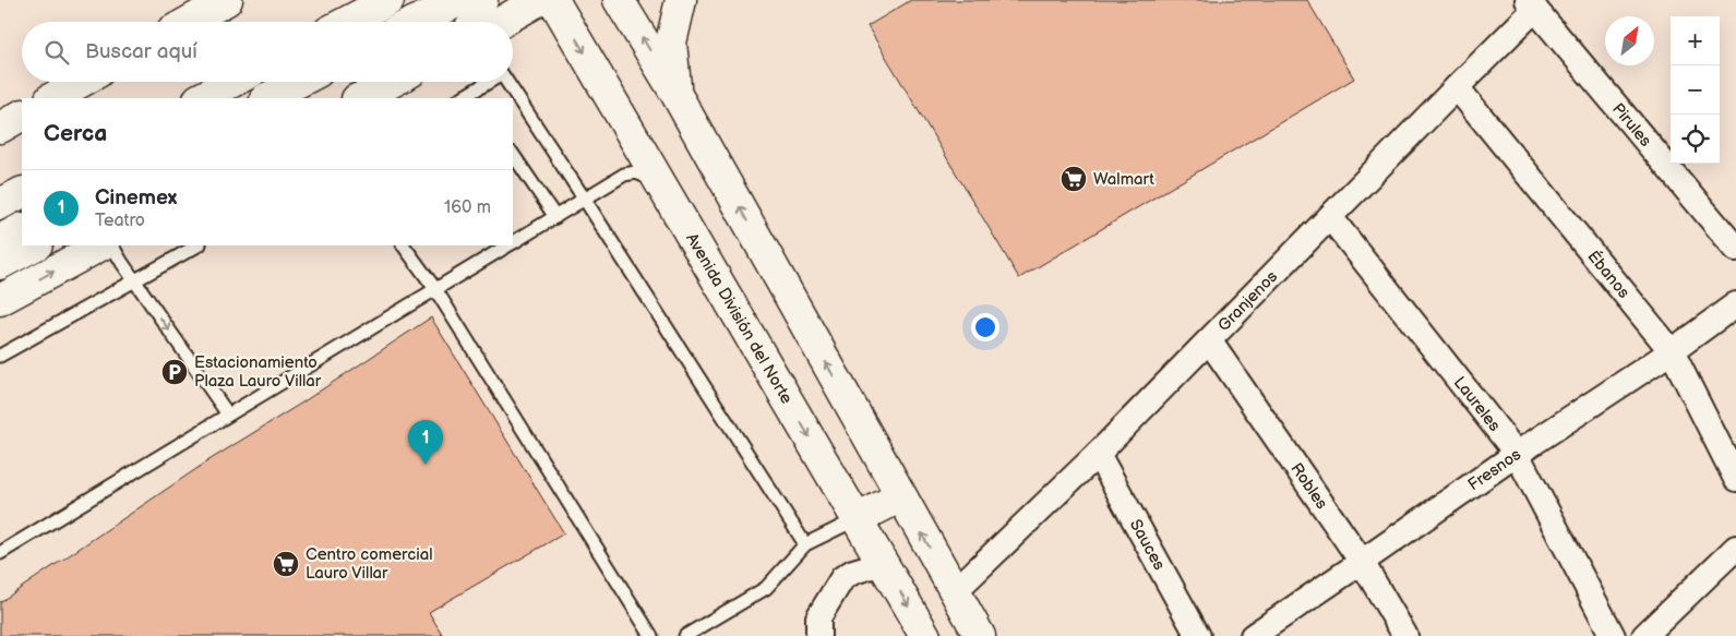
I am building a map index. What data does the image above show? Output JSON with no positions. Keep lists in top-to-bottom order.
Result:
{
  "streets": {
    "main road": ["Avenida División del Norte"],
    "street": [
      "Pirules",
      "Ébanos",
      "Granjenos",
      "Laureles",
      "Fresnos",
      "Robles",
      "Sauces"
    ]
  },
  "crossings": [
    ["Pirules", "Granjenos"],
    ["Ébanos", "Granjenos"],
    ["Ébanos", "Fresnos"],
    ["Granjenos", "Laureles"],
    ["Granjenos", "Robles"],
    ["Granjenos", "Sauces"],
    ["Laureles", "Fresnos"],
    ["Fresnos", "Robles"]
  ],
  "places": {
    "supermarket": ["Walmart", "Centro comercial Lauro Villar"],
    "parking": ["Estacionamiento Plaza Lauro Villar"]
  },
  "north": "top right",
  "page": {
    "map_buttons": ["+", "−"],
    "search": "Buscar aquí",
    "heading": "Cerca",
    "list": [
      {
        "mark": "1",
        "name": "Cinemex",
        "note": "Teatro",
        "value": "160 m"
      }
    ],
    "pins": "1"
  }
}
